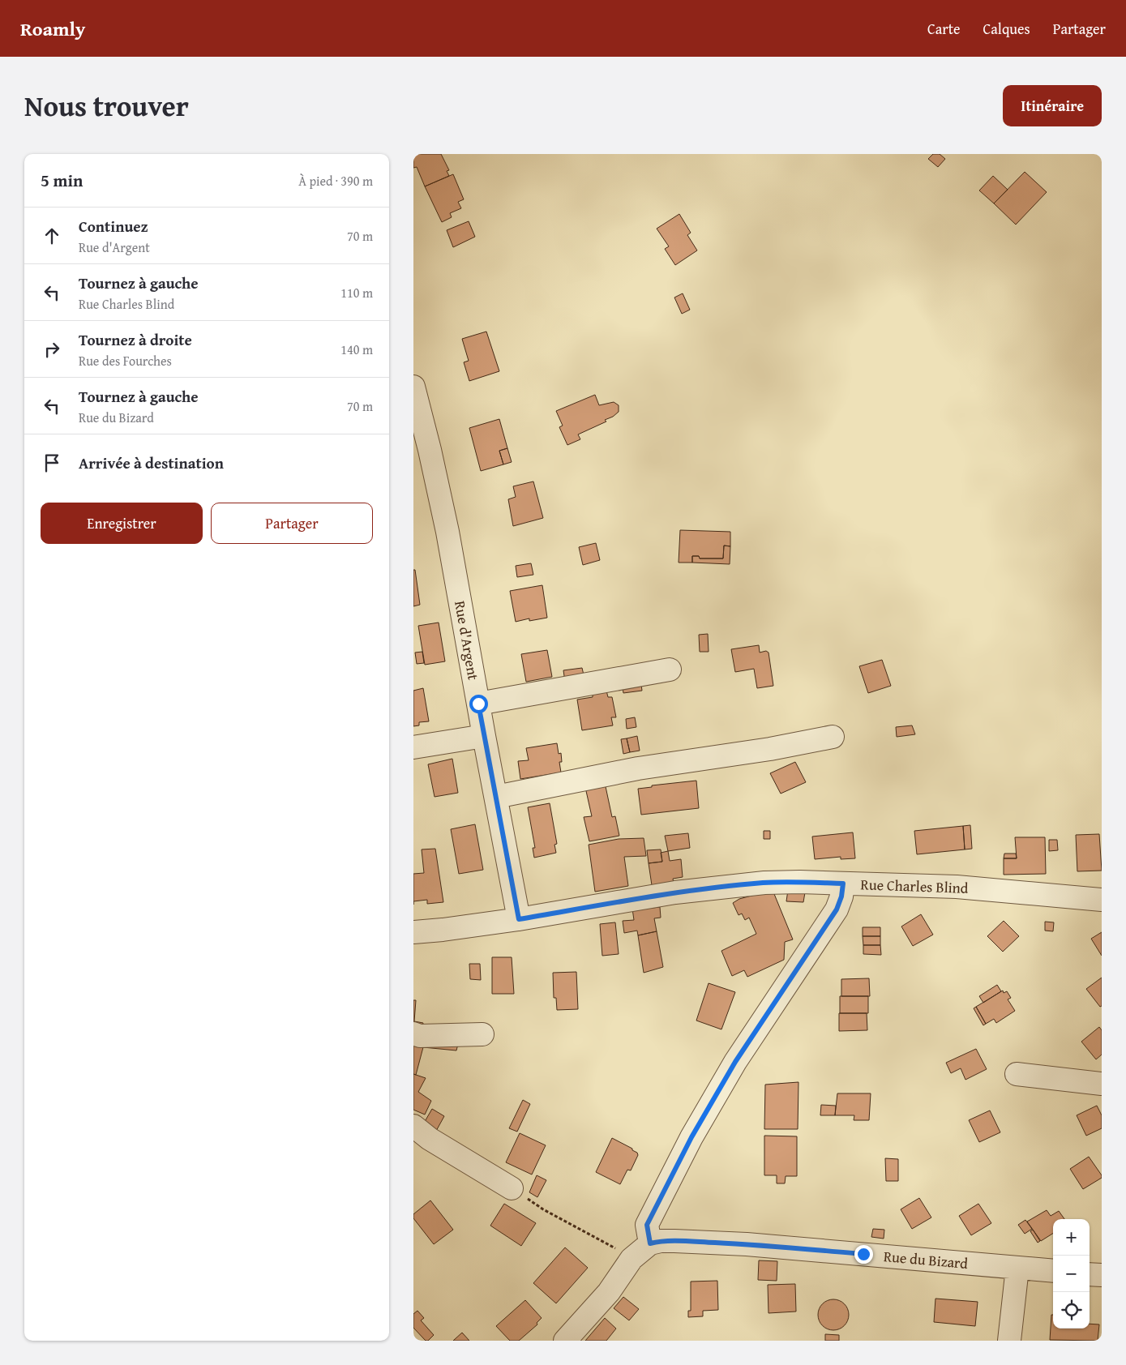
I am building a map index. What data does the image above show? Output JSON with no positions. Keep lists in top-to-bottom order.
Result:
{
  "streets": {
    "street": ["Rue d'Argent", "Rue Charles Blind", "Rue du Bizard"]
  },
  "crossings": [
    ["Rue d'Argent", "Rue Charles Blind"]
  ],
  "page": {
    "header": "Roamly",
    "nav": ["Carte", "Calques", "Partager"],
    "title": "Nous trouver",
    "buttons": [
      "Itinéraire",
      ["Enregistrer", "Partager"]
    ],
    "heading": ["5 min", "À pied · 390 m"],
    "list": [
      ["Continuez", "Rue d'Argent", "70 m"],
      ["Tournez à gauche", "Rue Charles Blind", "110 m"],
      ["Tournez à droite", "Rue des Fourches", "140 m"],
      ["Tournez à gauche", "Rue du Bizard", "70 m"],
      "Arrivée à destination"
    ],
    "map_buttons": ["+", "−"]
  }
}
